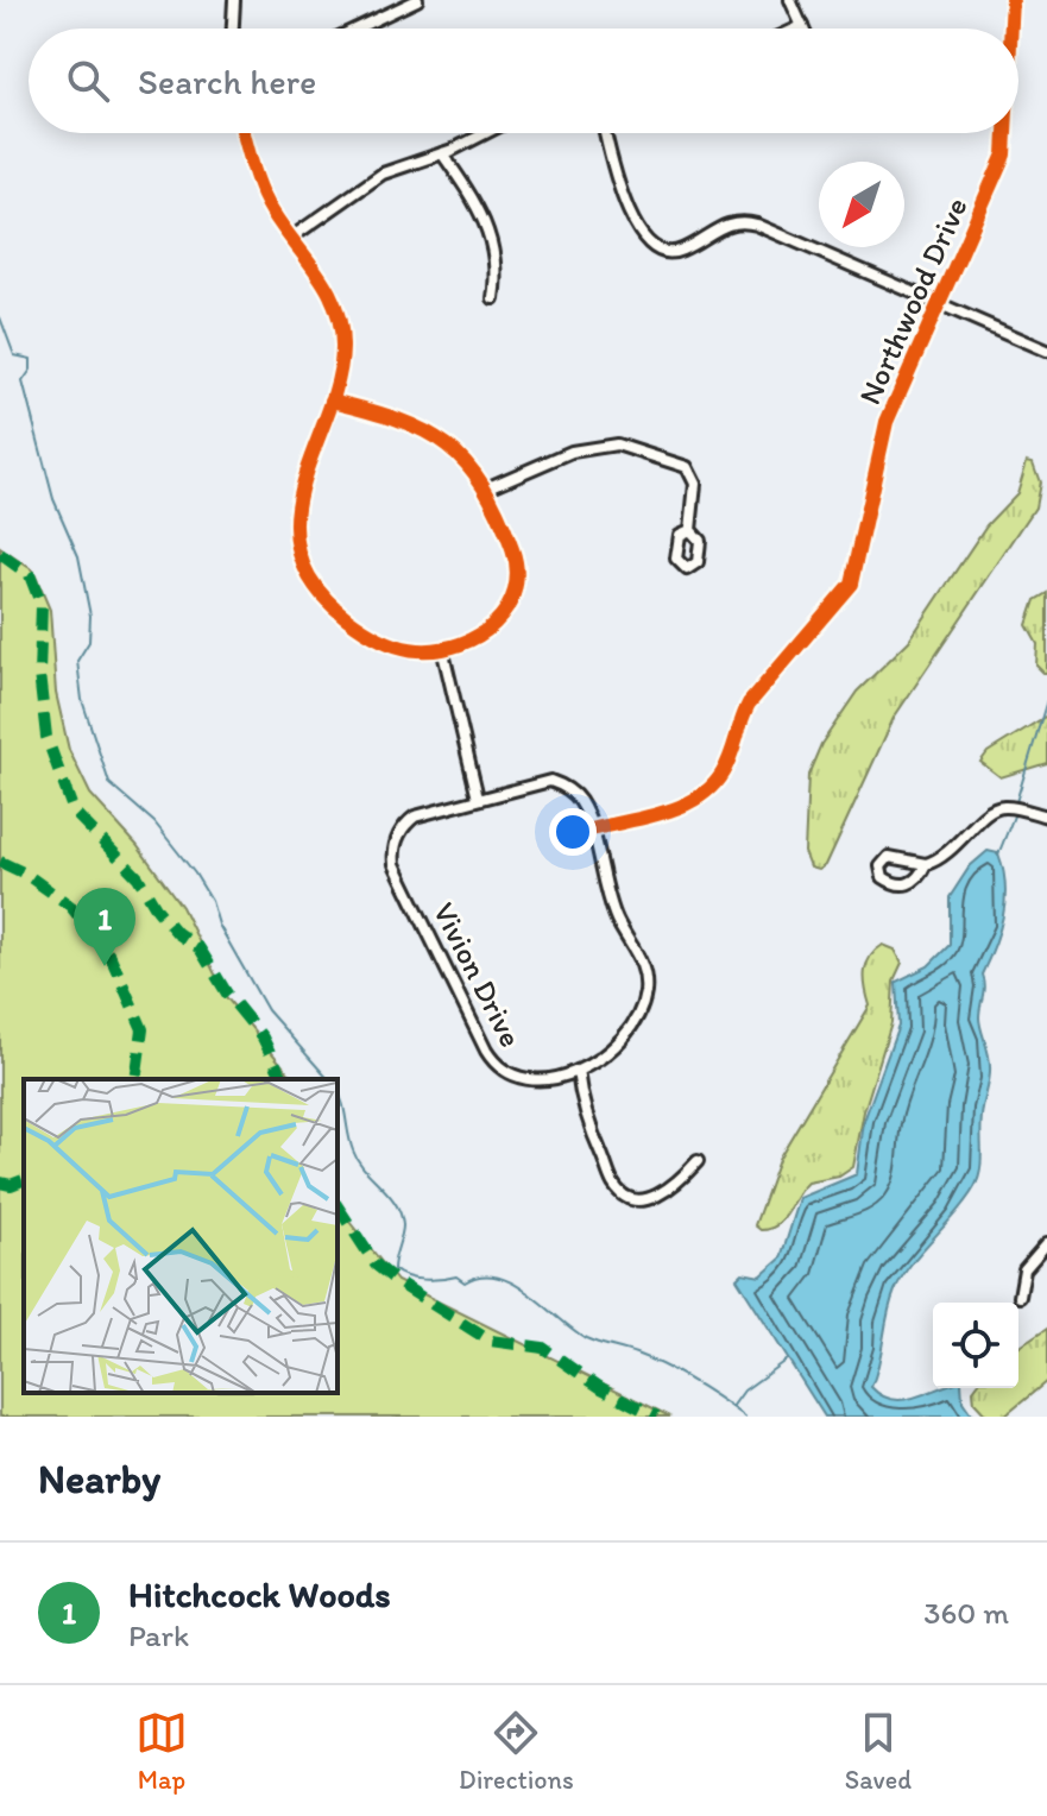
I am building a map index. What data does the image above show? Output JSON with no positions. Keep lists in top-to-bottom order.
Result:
{
  "streets": {
    "street": ["Northwood Drive", "Vivion Drive"]
  },
  "crossings": [
    ["Northwood Drive", "Vivion Drive"]
  ],
  "north": "bottom left",
  "page": {
    "search": "Search here",
    "pins": "1",
    "heading": "Nearby",
    "list": [
      {
        "mark": "1",
        "name": "Hitchcock Woods",
        "note": "Park",
        "value": "360 m"
      }
    ],
    "nav": ["Map", "Directions", "Saved"]
  }
}
